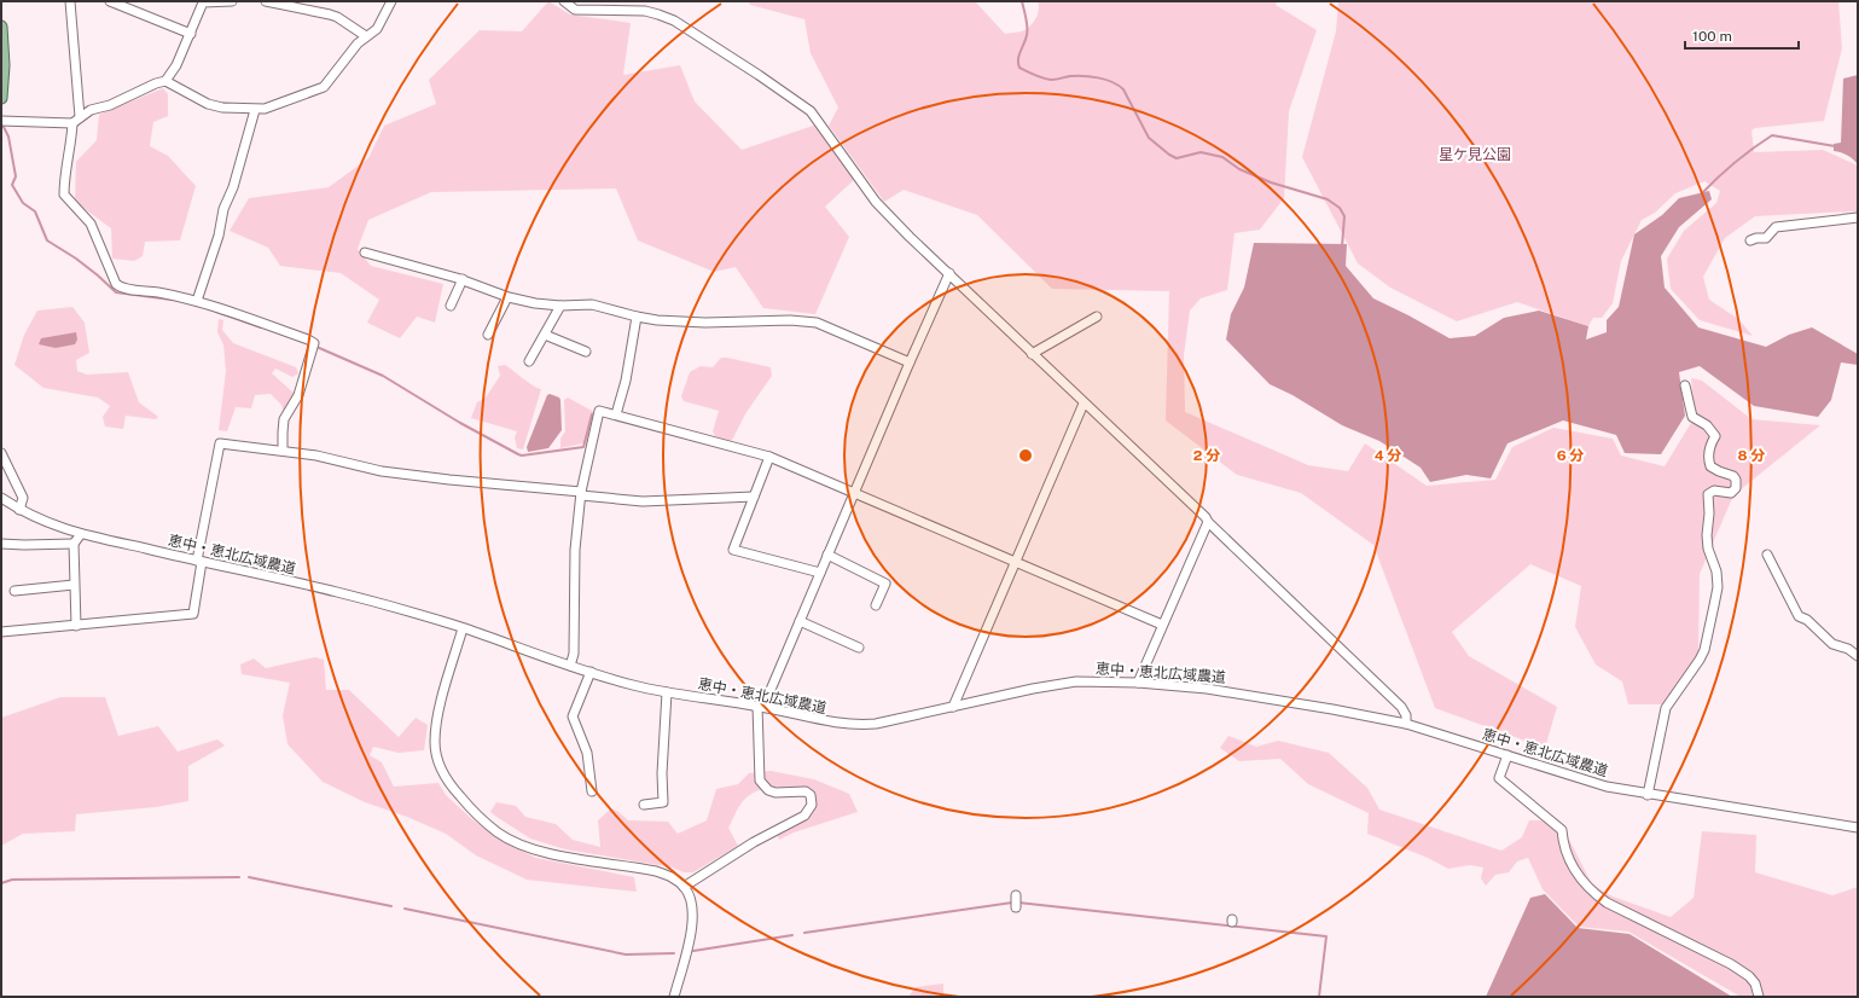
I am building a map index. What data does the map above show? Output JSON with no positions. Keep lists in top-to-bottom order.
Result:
{
  "streets": {
    "street": ["恵中・恵北広域農道"]
  },
  "parks": ["星ケ見公園"],
  "scale_bar": "100 m",
  "rings": [
    "2 分",
    "4 分",
    "6 分",
    "8 分"
  ]
}
